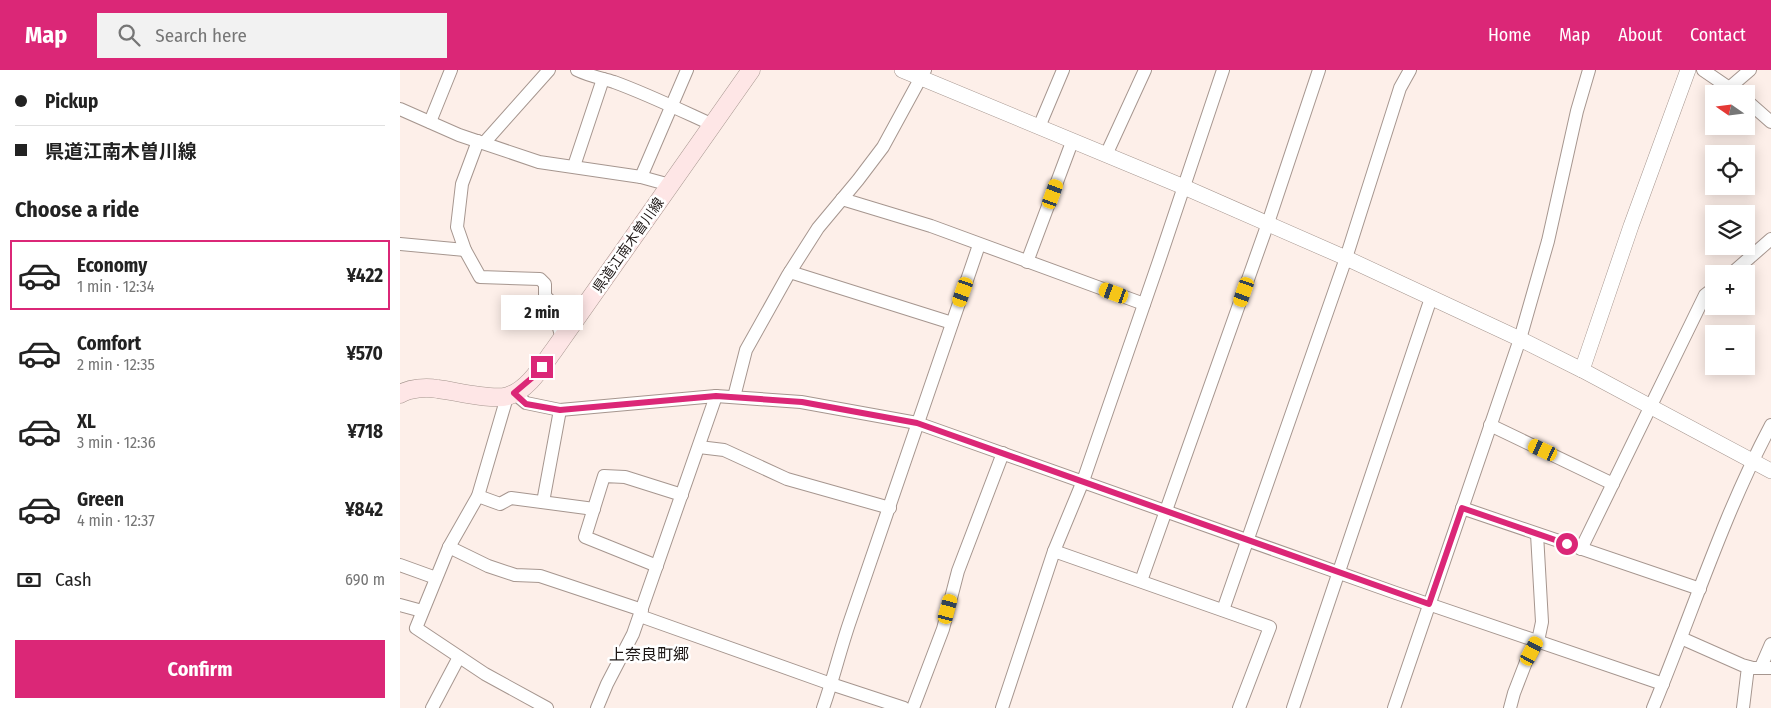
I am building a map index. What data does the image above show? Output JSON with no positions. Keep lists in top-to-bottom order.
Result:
{
  "streets": {
    "main road": ["県道江南木曽川線"]
  },
  "districts": ["上奈良町郷"],
  "north": "left",
  "page": {
    "header": "Map",
    "search": "Search here",
    "nav": [
      "Home",
      "Map",
      "About",
      "Contact"
    ],
    "banner": ["Pickup", "県道江南木曽川線"],
    "map_buttons": ["+", "−"],
    "heading": "Choose a ride",
    "list": [
      {
        "name": "Economy",
        "note": "1 min · 12:34",
        "value": "¥422"
      },
      {
        "name": "Comfort",
        "note": "2 min · 12:35",
        "value": "¥570"
      },
      {
        "name": "XL",
        "note": "3 min · 12:36",
        "value": "¥718"
      },
      {
        "name": "Green",
        "note": "4 min · 12:37",
        "value": "¥842"
      }
    ],
    "bubble": "2 min",
    "pay": ["Cash", "690 m"],
    "buttons": "Confirm"
  }
}
